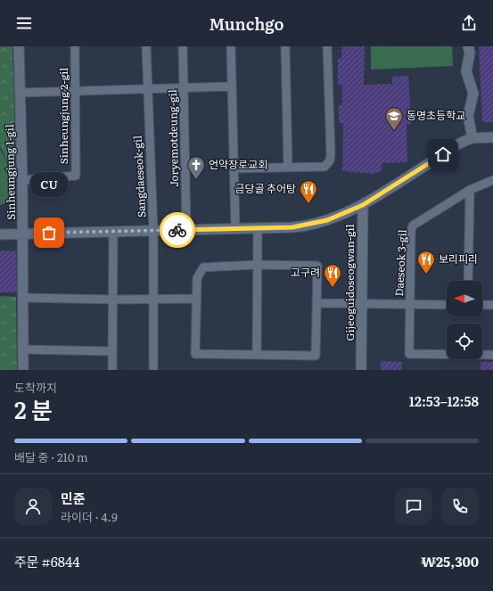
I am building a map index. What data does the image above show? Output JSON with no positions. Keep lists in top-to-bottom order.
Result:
{
  "streets": {
    "street": [
      "Sinheungjung 2-gil",
      "Joryemotdeung-gil",
      "Sinheungjung 1-gil",
      "Sangdaeseok-gil",
      "Daeseok 3-gil",
      "Gijeoguidoseogwan-gil"
    ]
  },
  "crossings": [
    ["Sinheungjung 2-gil", "Sinheungjung 1-gil"],
    ["Daeseok 3-gil", "Gijeoguidoseogwan-gil"]
  ],
  "places": {
    "school or university": ["동명초등학교"],
    "church": ["언약장로교회"],
    "restaurant": ["금당골 추어탕", "보리피리", "고구려"],
    "other": ["CU"]
  },
  "north": "left",
  "page": {
    "header": "Munchgo",
    "bubble": "CU",
    "heading": ["2 분", "도착까지", "12:53–12:58"],
    "panel": [
      "민준",
      "라이더 · 4.9",
      "주문 #6844",
      "₩25,300"
    ],
    "bar": "배달 중 · 210 m"
  }
}
